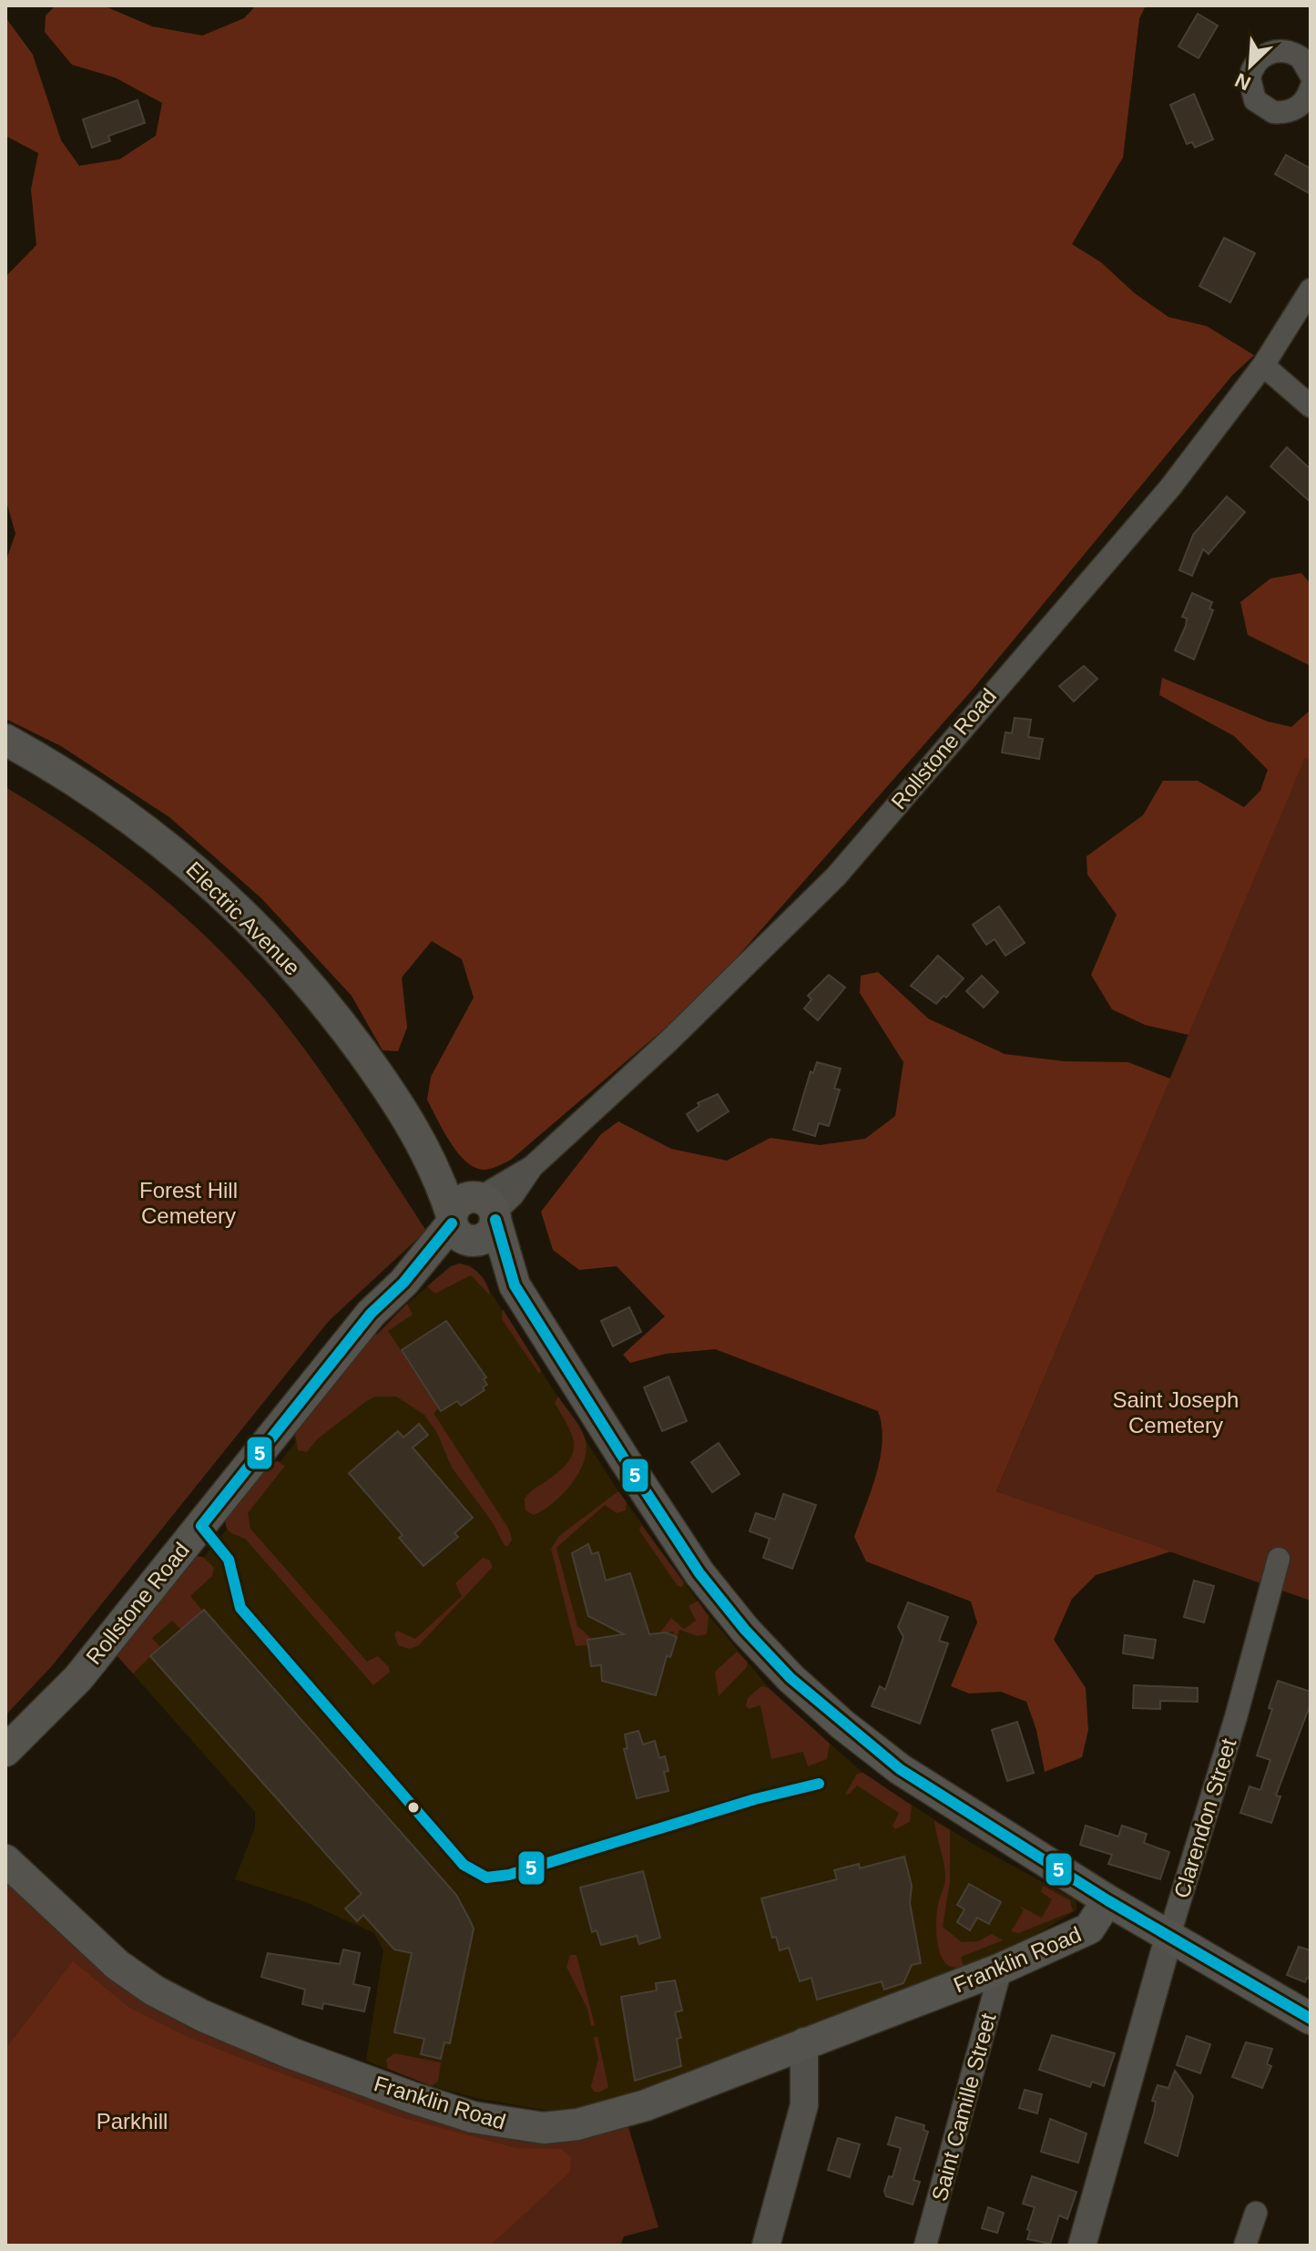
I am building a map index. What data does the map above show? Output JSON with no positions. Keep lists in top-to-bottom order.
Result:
{
  "streets": {
    "main road": ["Rollstone Road", "Electric Avenue", "Franklin Road"],
    "street": ["Clarendon Street", "Saint Camille Street"]
  },
  "crossings": [
    ["Rollstone Road", "Electric Avenue"],
    ["Electric Avenue", "Clarendon Street"],
    ["Electric Avenue", "Franklin Road"],
    ["Franklin Road", "Saint Camille Street"]
  ],
  "parks": ["Forest Hill Cemetery", "Saint Joseph Cemetery", "Parkhill"],
  "lines": ["transit line 5"],
  "north": "bottom left"
}
